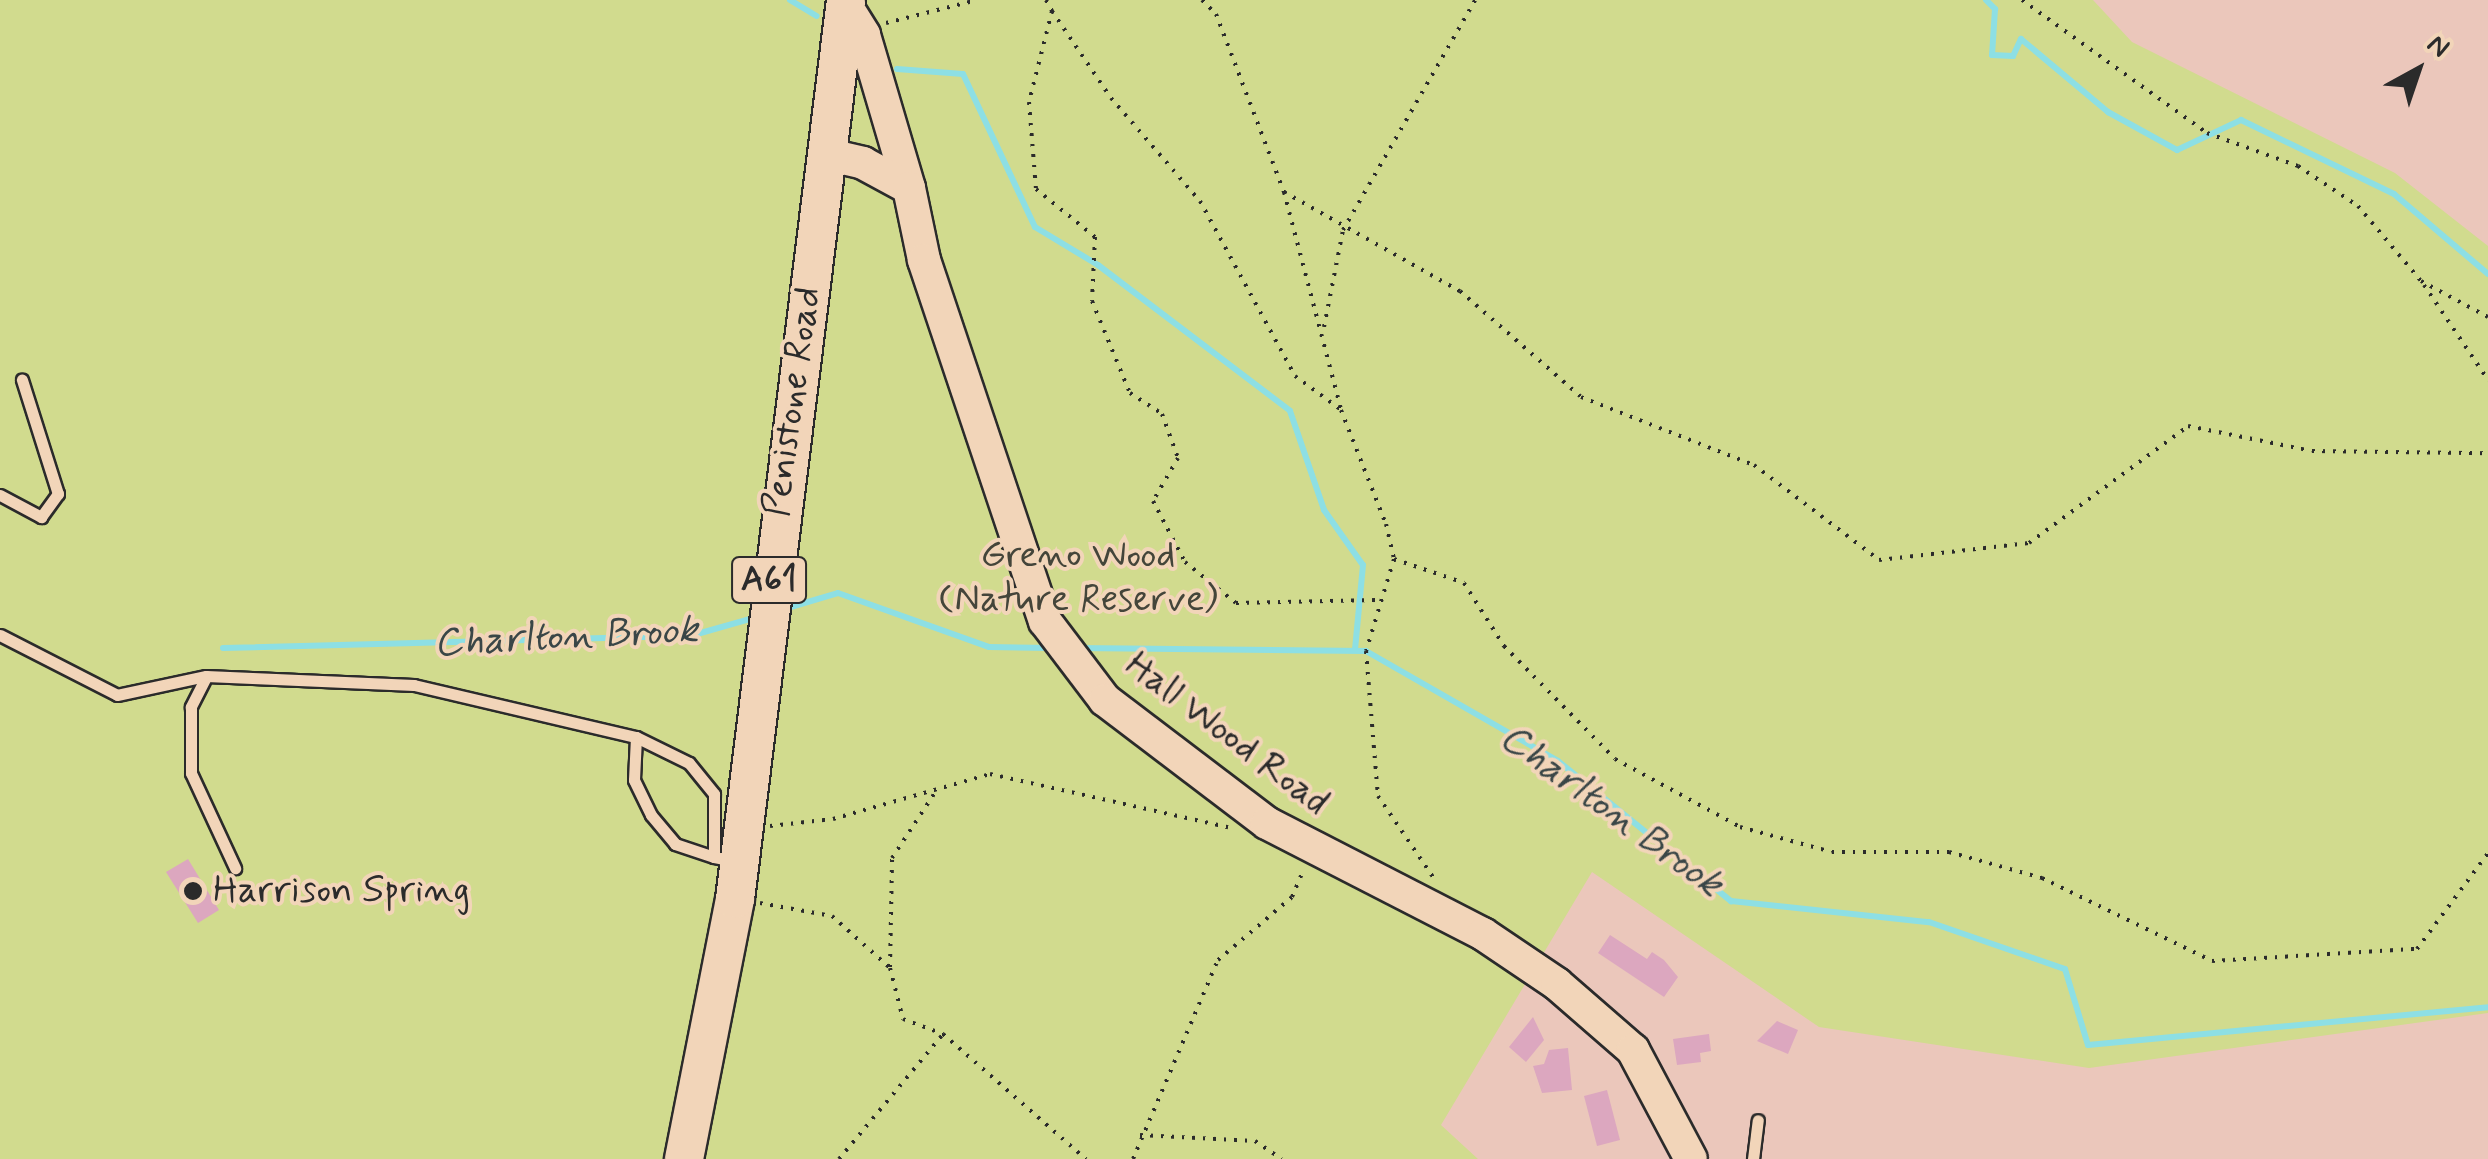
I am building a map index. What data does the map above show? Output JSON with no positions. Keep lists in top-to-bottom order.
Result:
{
  "streets": {
    "highway": ["Penistone Road", "A61"],
    "main road": ["Hall Wood Road"]
  },
  "crossings": [
    ["Penistone Road", "Hall Wood Road"]
  ],
  "water": ["Charlton Brook"],
  "parks": ["Greno Wood (Nature Reserve)"],
  "places": ["Harrison Spring"],
  "north": "top right"
}
